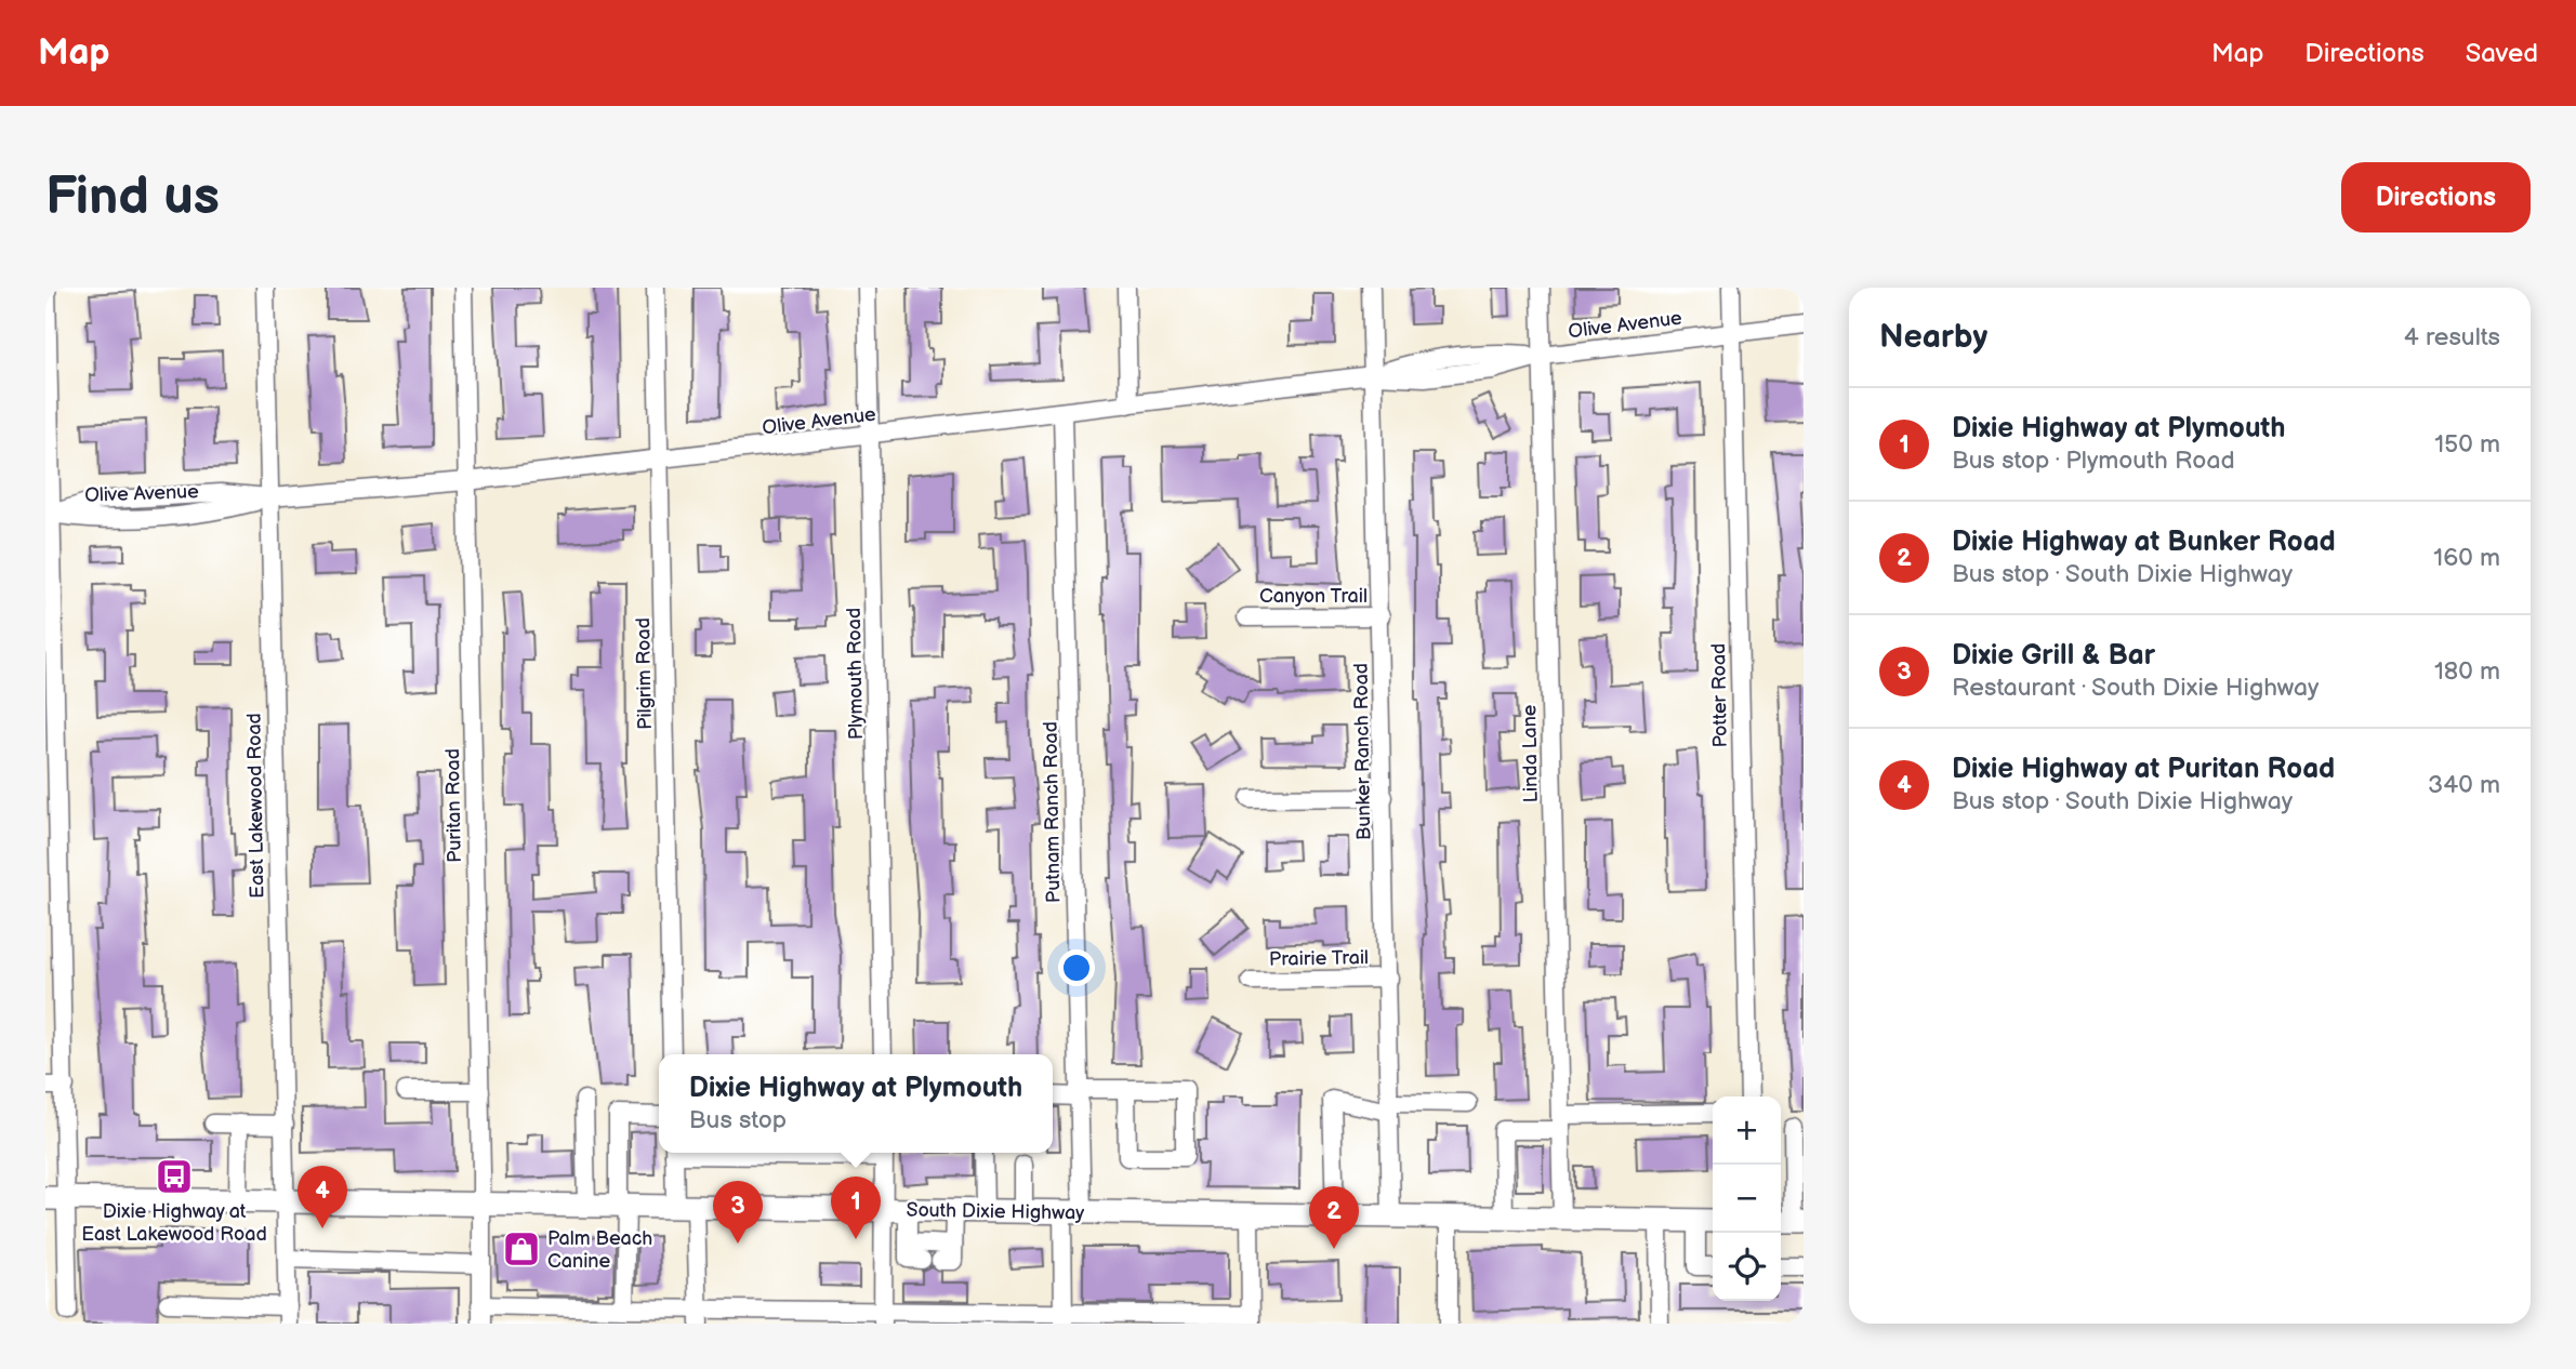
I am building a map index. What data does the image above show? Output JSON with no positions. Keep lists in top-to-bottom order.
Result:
{
  "streets": {
    "main road": ["South Dixie Highway"],
    "street": [
      "Olive Avenue",
      "Canyon Trail",
      "Pilgrim Road",
      "Plymouth Road",
      "Potter Road",
      "Bunker Ranch Road",
      "Linda Lane",
      "East Lakewood Road",
      "Puritan Road",
      "Putnam Ranch Road",
      "Prairie Trail"
    ]
  },
  "crossings": [
    ["Olive Avenue", "Pilgrim Road"],
    ["Olive Avenue", "Plymouth Road"],
    ["Olive Avenue", "Potter Road"],
    ["Olive Avenue", "Bunker Ranch Road"],
    ["Olive Avenue", "Linda Lane"],
    ["Olive Avenue", "East Lakewood Road"],
    ["Olive Avenue", "Puritan Road"],
    ["Olive Avenue", "Putnam Ranch Road"],
    ["Canyon Trail", "Bunker Ranch Road"],
    ["Bunker Ranch Road", "Prairie Trail"],
    ["Bunker Ranch Road", "South Dixie Highway"],
    ["Linda Lane", "South Dixie Highway"],
    ["East Lakewood Road", "South Dixie Highway"],
    ["Puritan Road", "South Dixie Highway"],
    ["Putnam Ranch Road", "South Dixie Highway"]
  ],
  "places": {
    "bus stop": ["Dixie Highway at East Lakewood Road"],
    "shop": ["Palm Beach Canine"]
  },
  "page": {
    "header": "Map",
    "nav": ["Map", "Directions", "Saved"],
    "buttons": "Directions",
    "title": "Find us",
    "heading": ["Nearby", "4 results"],
    "list": [
      {
        "mark": "1",
        "name": "Dixie Highway at Plymouth",
        "note": "Bus stop · Plymouth Road",
        "value": "150 m"
      },
      {
        "mark": "2",
        "name": "Dixie Highway at Bunker Road",
        "note": "Bus stop · South Dixie Highway",
        "value": "160 m"
      },
      {
        "mark": "3",
        "name": "Dixie Grill & Bar",
        "note": "Restaurant · South Dixie Highway",
        "value": "180 m"
      },
      {
        "mark": "4",
        "name": "Dixie Highway at Puritan Road",
        "note": "Bus stop · South Dixie Highway",
        "value": "340 m"
      }
    ],
    "popup": ["Dixie Highway at Plymouth", "Bus stop"],
    "map_buttons": ["+", "−"],
    "pins": [
      "4",
      "1",
      "3",
      "2"
    ]
  }
}
